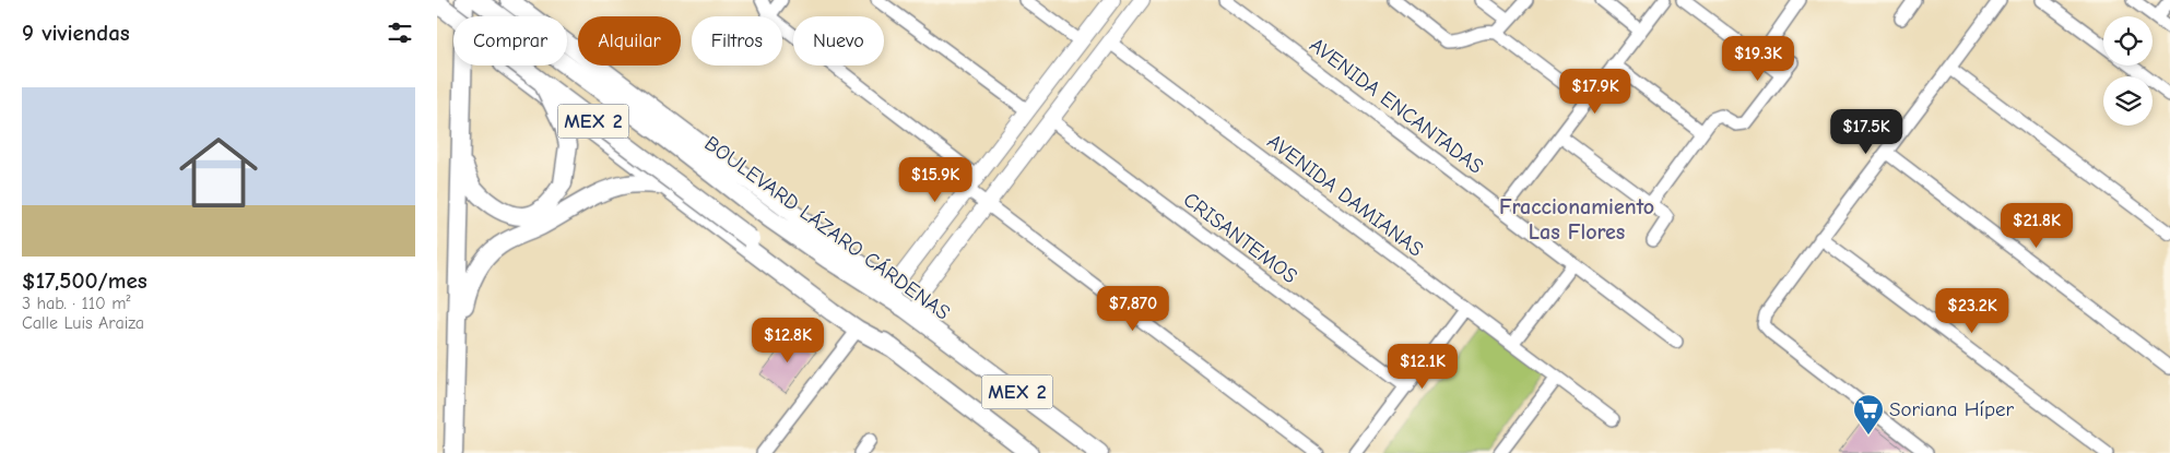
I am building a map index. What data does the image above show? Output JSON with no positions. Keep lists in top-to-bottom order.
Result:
{
  "streets": {
    "highway": ["MEX 2", "BOULEVARD LÁZARO CÁRDENAS"],
    "street": ["AVENIDA ENCANTADAS", "AVENIDA DAMIANAS", "CRISANTEMOS"]
  },
  "districts": ["Fraccionamiento Las Flores"],
  "places": {
    "supermarket": ["Soriana Híper"]
  },
  "page": {
    "heading": "9 viviendas",
    "chip": [
      "Comprar",
      "Alquilar",
      "Filtros",
      "Nuevo"
    ],
    "price": [
      "$19.3K",
      "$17.9K",
      "$17.5K",
      "$15.9K",
      "$21.8K",
      "$7,870",
      "$23.2K",
      "$12.8K",
      "$12.1K"
    ],
    "list": [
      {
        "name": "$17,500/mes",
        "note": "3 hab. · 110 m² · Calle Luis Araiza"
      }
    ]
  }
}
